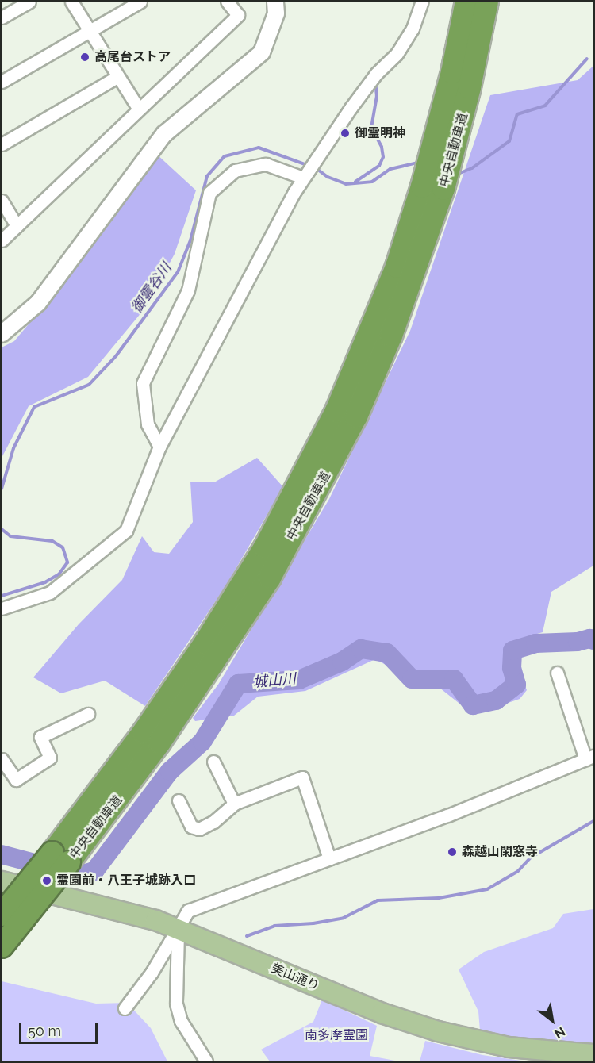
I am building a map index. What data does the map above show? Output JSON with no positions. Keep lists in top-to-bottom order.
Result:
{
  "streets": {
    "highway": ["中央自動車道"],
    "main road": ["美山通り"]
  },
  "water": ["御霊谷川", "城山川"],
  "parks": ["南多摩霊園"],
  "places": [
    "高尾台ストア",
    "御霊明神",
    "森越山閑窓寺",
    "霊園前・八王子城跡入口"
  ],
  "scale_bar": "50 m",
  "north": "bottom right"
}
